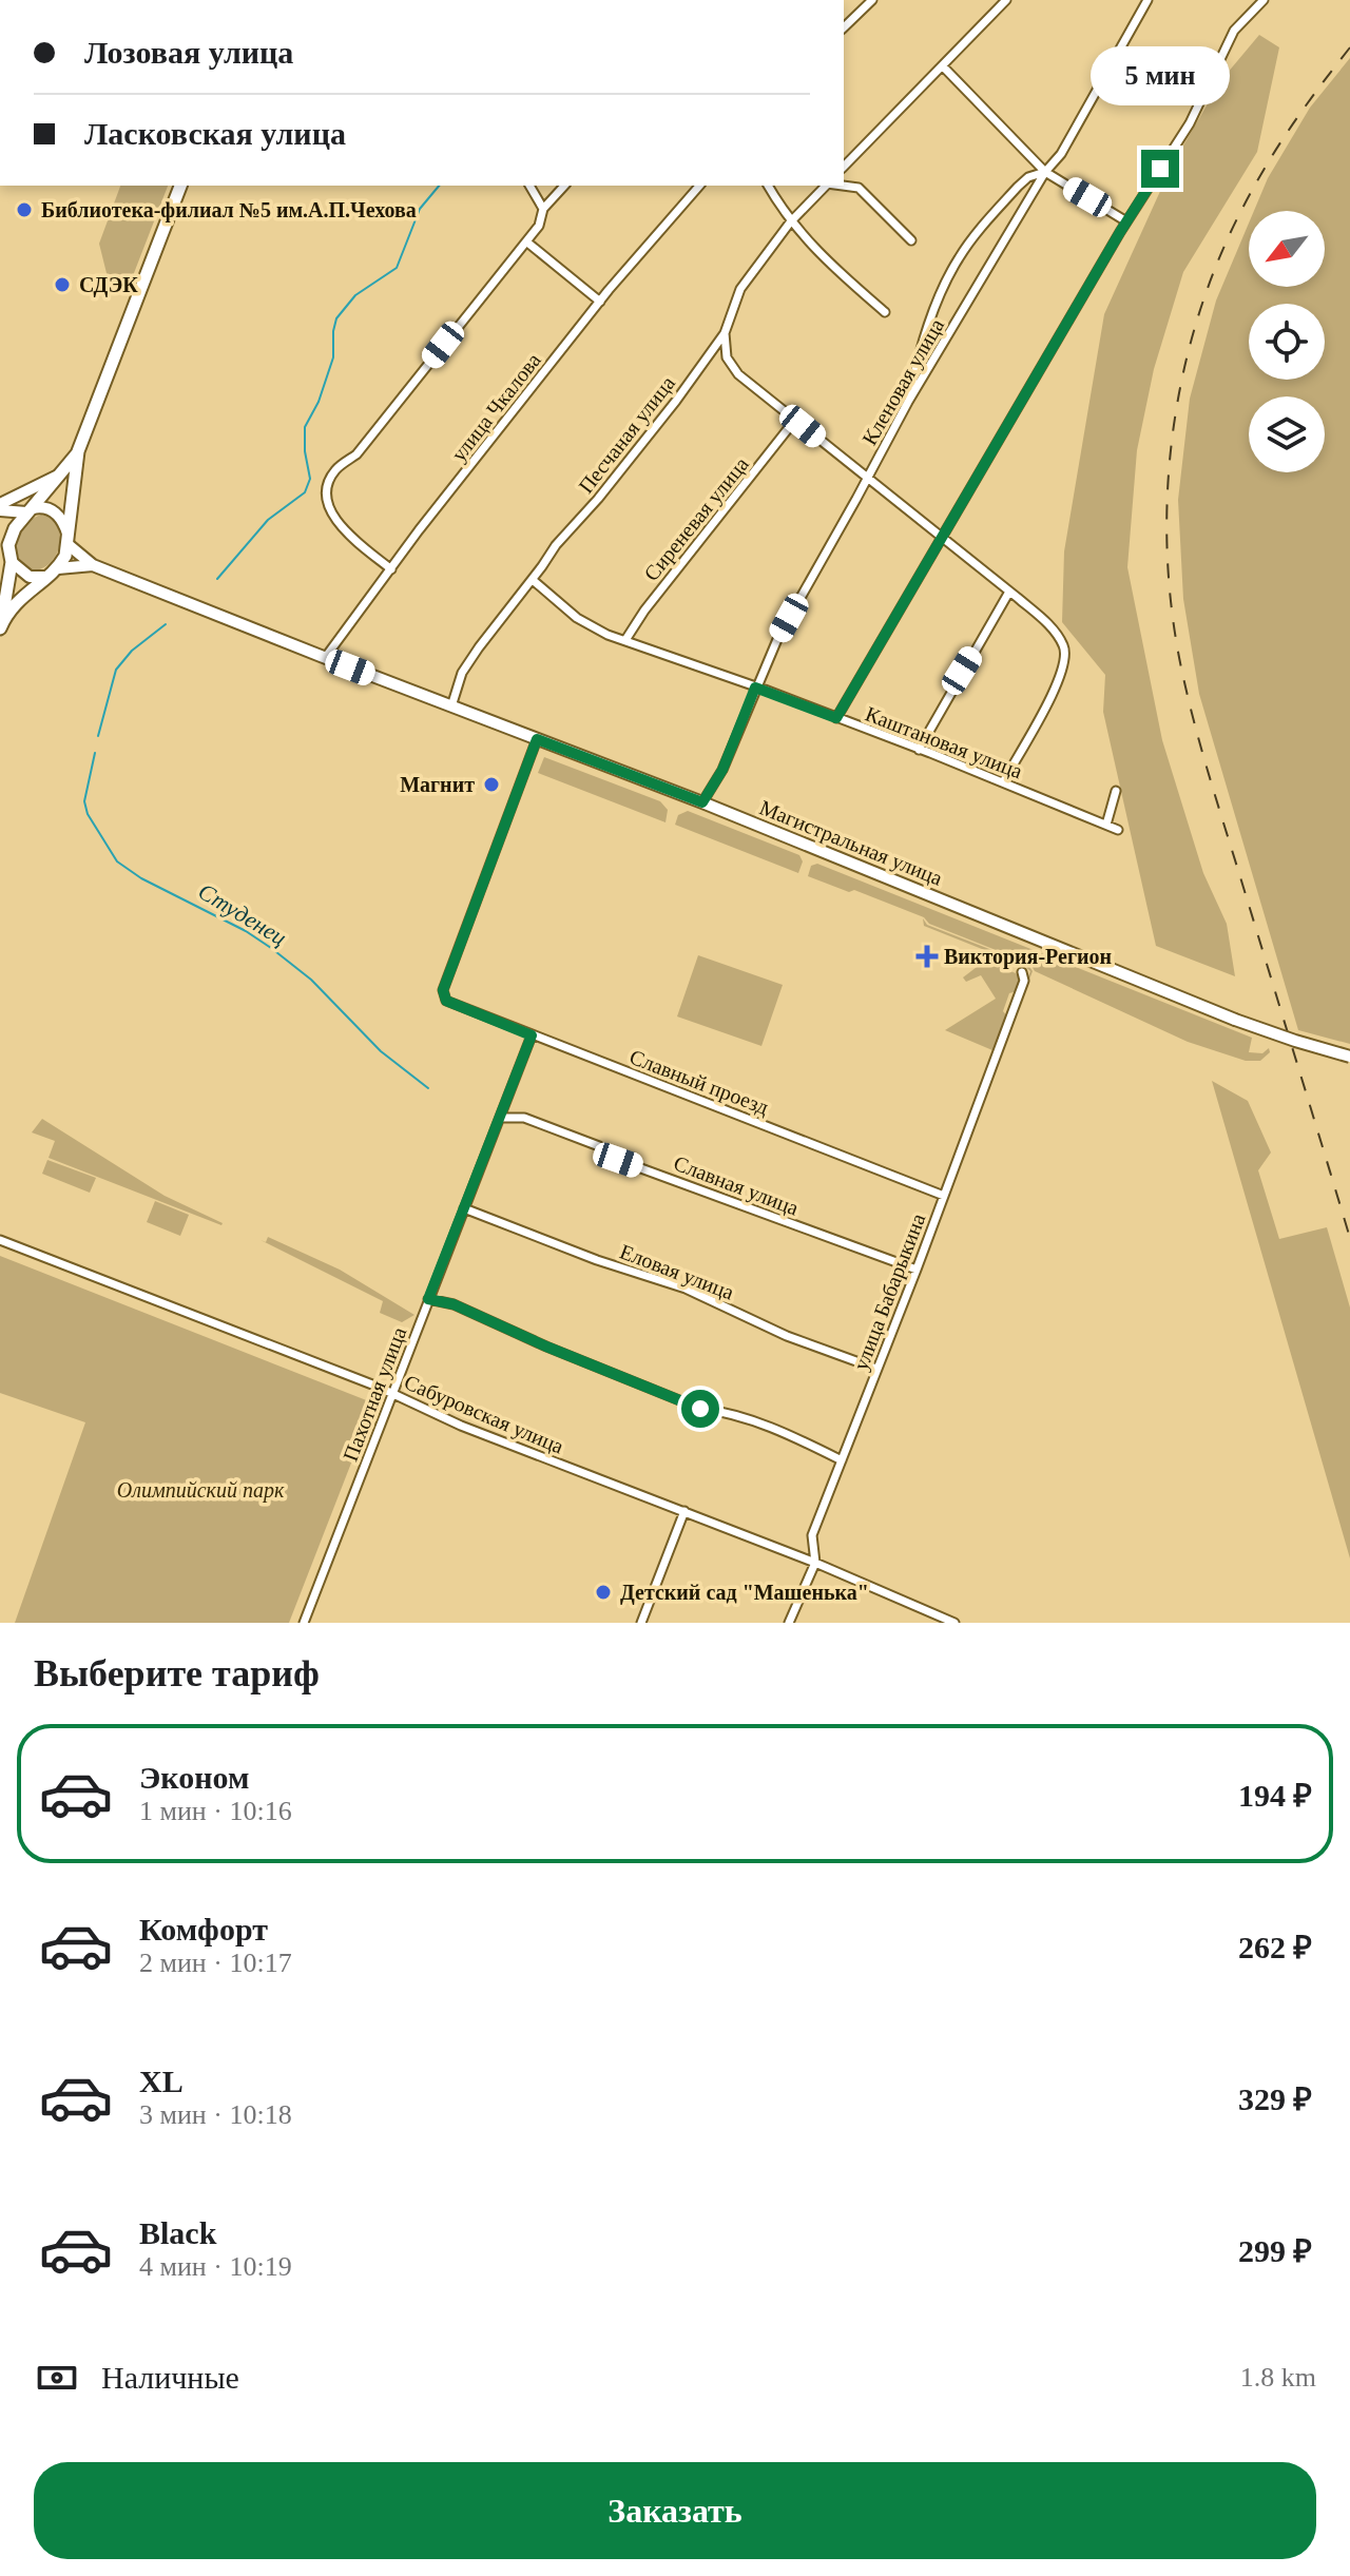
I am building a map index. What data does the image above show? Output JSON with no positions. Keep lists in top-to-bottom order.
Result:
{
  "streets": {
    "main road": ["Магистральная улица"],
    "street": [
      "Кленовая улица",
      "улица Чкалова",
      "Песчаная улица",
      "Сиреневая улица",
      "Каштановая улица",
      "Славный проезд",
      "Славная улица",
      "Еловая улица",
      "улица Бабарыкина",
      "Пахотная улица",
      "Сабуровская улица"
    ]
  },
  "crossings": [
    ["Кленовая улица", "Каштановая улица"],
    ["Кленовая улица", "Магистральная улица"],
    ["улица Чкалова", "Магистральная улица"],
    ["Песчаная улица", "Каштановая улица"],
    ["Песчаная улица", "Магистральная улица"],
    ["Сиреневая улица", "Каштановая улица"],
    ["Магистральная улица", "Славный проезд"],
    ["Славный проезд", "улица Бабарыкина"],
    ["Славный проезд", "Пахотная улица"],
    ["Славная улица", "улица Бабарыкина"],
    ["Славная улица", "Пахотная улица"],
    ["Еловая улица", "улица Бабарыкина"],
    ["Еловая улица", "Пахотная улица"],
    ["улица Бабарыкина", "Сабуровская улица"],
    ["Пахотная улица", "Сабуровская улица"]
  ],
  "water": ["Студенец"],
  "parks": ["Олимпийский парк"],
  "places": {
    "other": [
      "Библиотека-филиал №5 им.А.П.Чехова",
      "СДЭК",
      "Магнит",
      "Детский сад \"Машенька\""
    ],
    "health": ["Виктория-Регион"]
  },
  "north": "bottom left",
  "page": {
    "banner": ["Лозовая улица", "Ласковская улица"],
    "bubble": "5 мин",
    "heading": "Выберите тариф",
    "list": [
      {
        "name": "Эконом",
        "note": "1 мин · 10:16",
        "value": "194 ₽"
      },
      {
        "name": "Комфорт",
        "note": "2 мин · 10:17",
        "value": "262 ₽"
      },
      {
        "name": "XL",
        "note": "3 мин · 10:18",
        "value": "329 ₽"
      },
      {
        "name": "Black",
        "note": "4 мин · 10:19",
        "value": "299 ₽"
      }
    ],
    "pay": ["Наличные", "1.8 km"],
    "buttons": "Заказать"
  }
}
